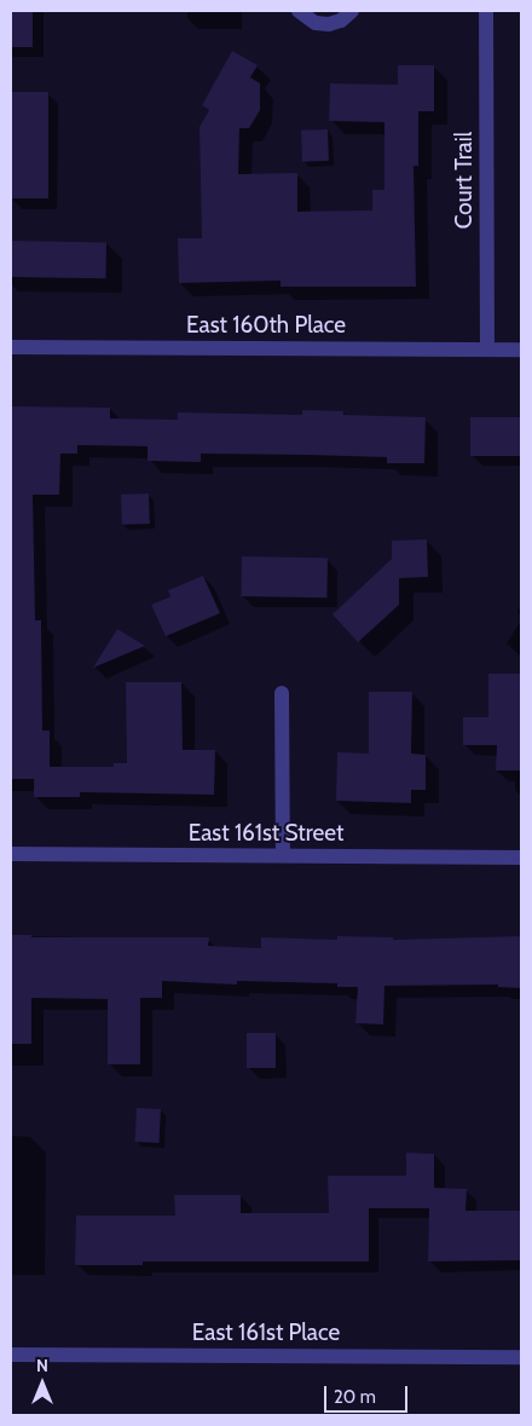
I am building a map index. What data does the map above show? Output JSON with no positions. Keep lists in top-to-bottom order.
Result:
{
  "streets": {
    "street": [
      "Court Trail",
      "East 160th Place",
      "East 161st Street",
      "East 161st Place"
    ]
  },
  "crossings": [
    ["Court Trail", "East 160th Place"]
  ],
  "scale_bar": "20 m",
  "north": "top"
}
